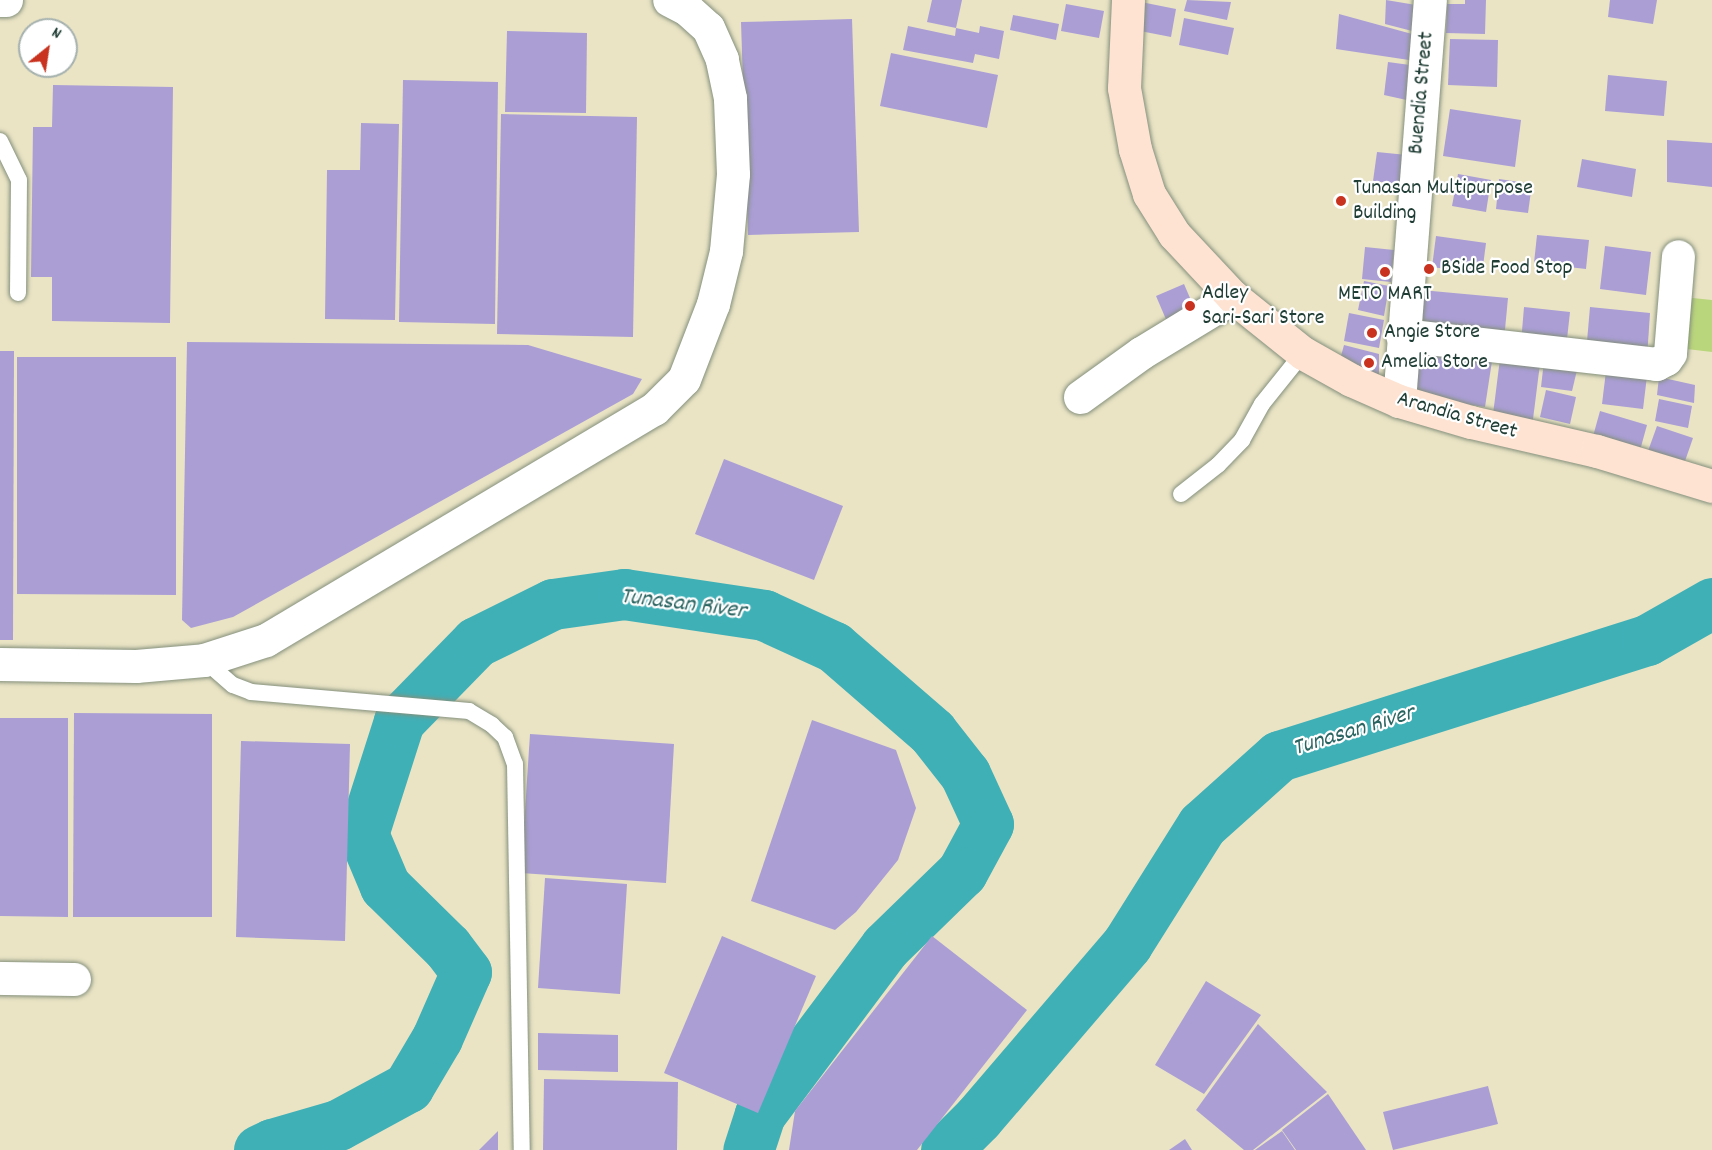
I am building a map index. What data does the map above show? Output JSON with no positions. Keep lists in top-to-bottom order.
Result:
{
  "streets": {
    "street": ["Buendia Street", "Arandia Street"]
  },
  "crossings": [
    ["Buendia Street", "Arandia Street"]
  ],
  "water": ["Tunasan River"],
  "places": [
    "Tunasan Multipurpose Building",
    "BSide Food Stop",
    "METO MART",
    "Adley Sari-Sari Store",
    "Angie Store",
    "Amelia Store"
  ],
  "north": "top right"
}
